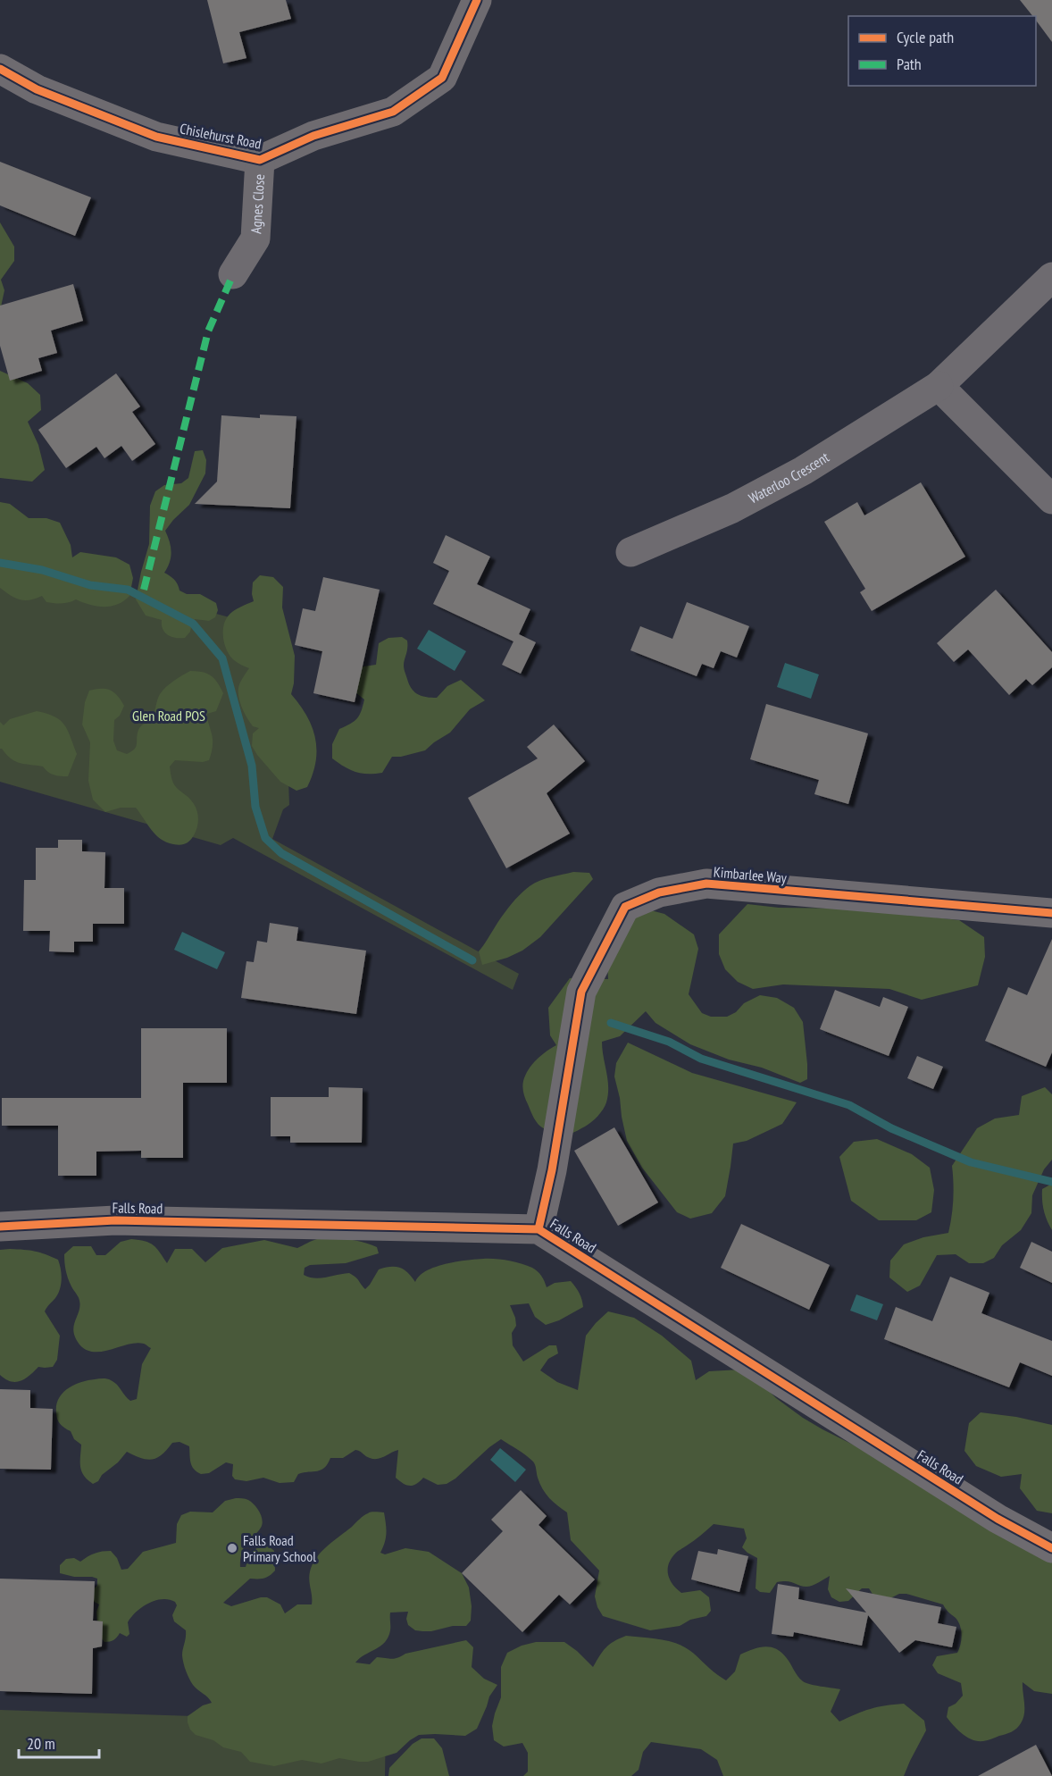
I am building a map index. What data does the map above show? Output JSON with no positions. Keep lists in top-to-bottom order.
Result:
{
  "streets": {
    "street": [
      "Chislehurst Road",
      "Agnes Close",
      "Waterloo Crescent",
      "Kimbarlee Way",
      "Falls Road"
    ]
  },
  "crossings": [
    ["Chislehurst Road", "Agnes Close"],
    ["Kimbarlee Way", "Falls Road"]
  ],
  "parks": ["Glen Road POS"],
  "places": ["Falls Road Primary School"],
  "legend": ["Cycle path", "Path"],
  "scale_bar": "20 m"
}
